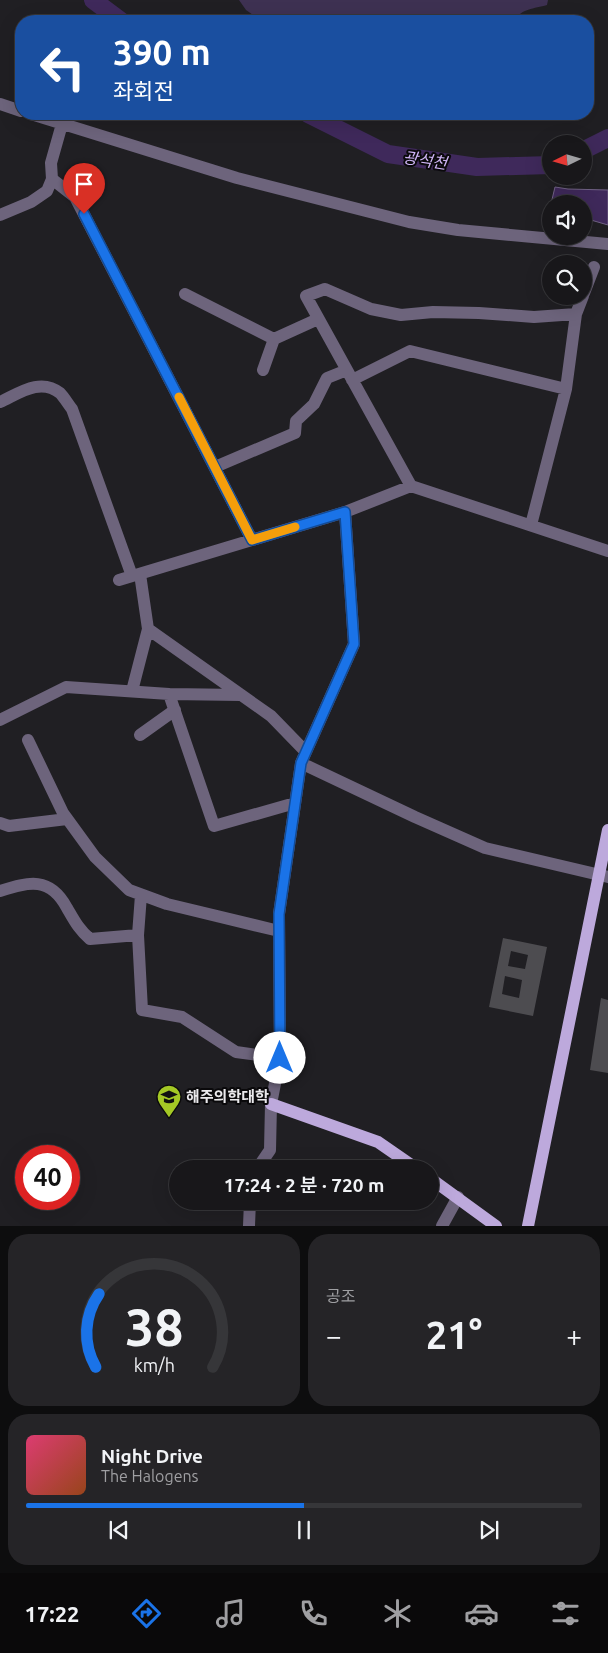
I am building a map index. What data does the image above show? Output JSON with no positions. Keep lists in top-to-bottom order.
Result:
{
  "water": ["광석천"],
  "places": {
    "school or university": ["해주의학대학"]
  },
  "north": "left",
  "page": {
    "turn": ["390 m", "좌회전"],
    "limit": "40",
    "trip": "17:24 · 2 분 · 720 m",
    "tile": "공조",
    "heat": ["−", "21°", "+"],
    "song": ["Night Drive", "The Halogens"],
    "tabs": "17:22",
    "gauge": ["38", "km/h"]
  }
}
